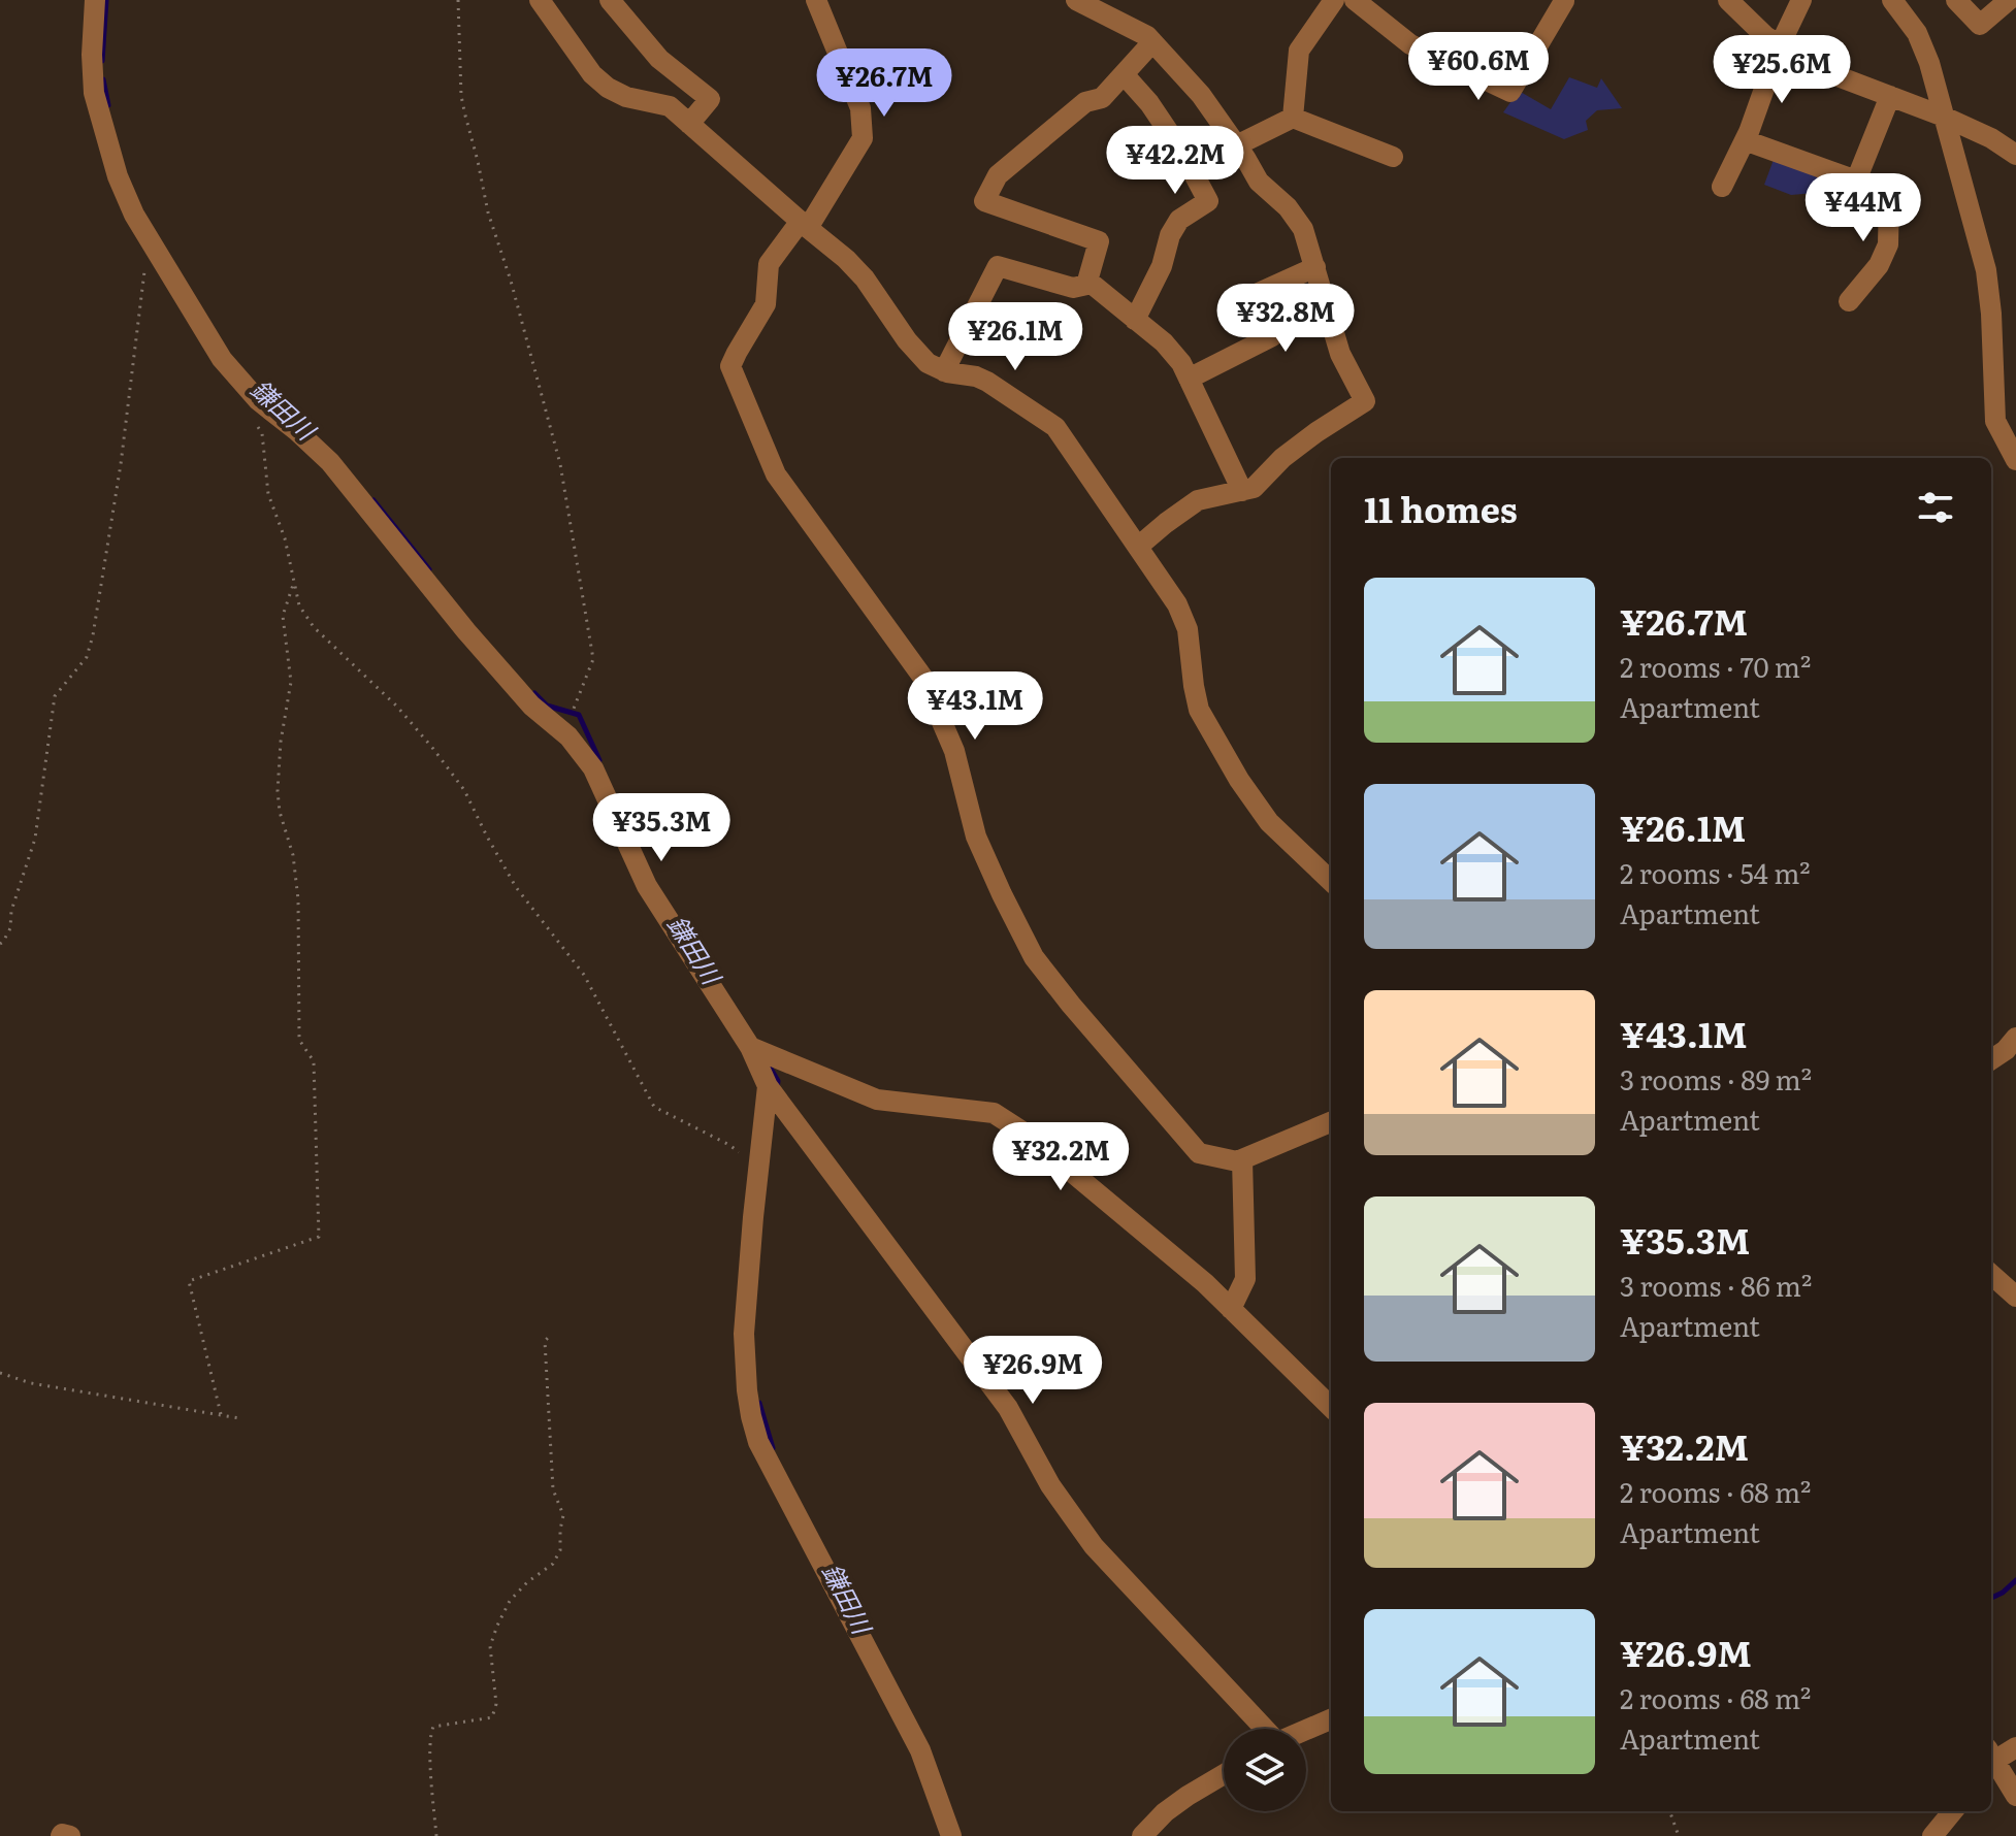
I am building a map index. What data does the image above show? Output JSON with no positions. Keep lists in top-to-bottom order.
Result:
{
  "water": ["鎌田川"],
  "page": {
    "price": [
      "¥60.6M",
      "¥25.6M",
      "¥26.7M",
      "¥42.2M",
      "¥44M",
      "¥32.8M",
      "¥26.1M",
      "¥43.1M",
      "¥35.3M",
      "¥32.2M",
      "¥26.9M"
    ],
    "heading": "11 homes",
    "list": [
      {
        "name": "¥26.7M",
        "note": "2 rooms · 70 m² · Apartment"
      },
      {
        "name": "¥26.1M",
        "note": "2 rooms · 54 m² · Apartment"
      },
      {
        "name": "¥43.1M",
        "note": "3 rooms · 89 m² · Apartment"
      },
      {
        "name": "¥35.3M",
        "note": "3 rooms · 86 m² · Apartment"
      },
      {
        "name": "¥32.2M",
        "note": "2 rooms · 68 m² · Apartment"
      },
      {
        "name": "¥26.9M",
        "note": "2 rooms · 68 m² · Apartment"
      }
    ]
  }
}
